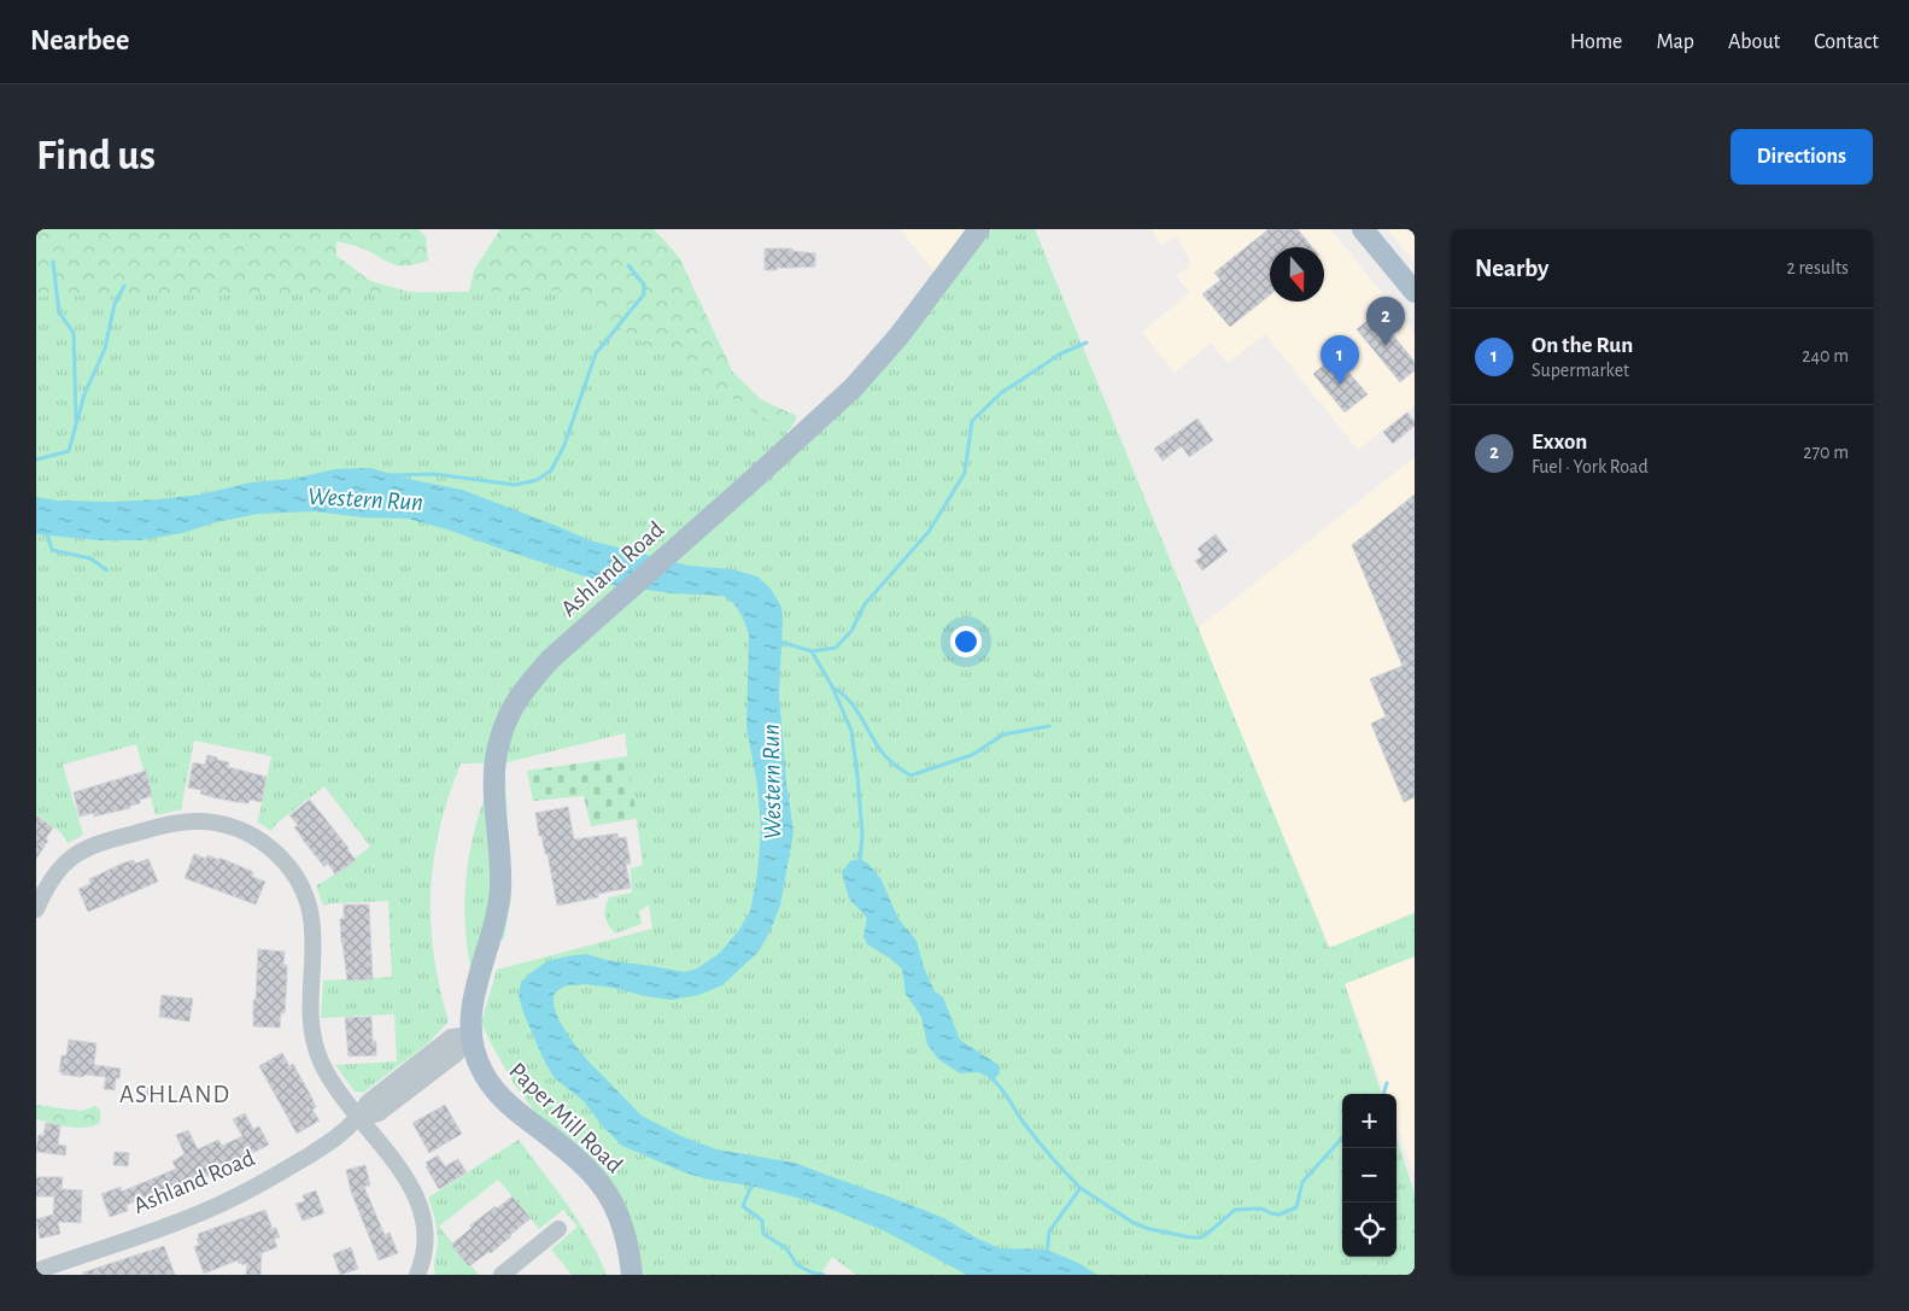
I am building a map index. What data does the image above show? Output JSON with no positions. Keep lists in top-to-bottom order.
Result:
{
  "streets": {
    "main road": ["Ashland Road", "Paper Mill Road"]
  },
  "crossings": [
    ["Ashland Road", "Paper Mill Road"]
  ],
  "districts": ["ASHLAND"],
  "water": ["Western Run"],
  "north": "bottom",
  "page": {
    "header": "Nearbee",
    "nav": [
      "Home",
      "Map",
      "About",
      "Contact"
    ],
    "buttons": "Directions",
    "title": "Find us",
    "heading": ["Nearby", "2 results"],
    "pins": ["2", "1"],
    "list": [
      {
        "mark": "1",
        "name": "On the Run",
        "note": "Supermarket",
        "value": "240 m"
      },
      {
        "mark": "2",
        "name": "Exxon",
        "note": "Fuel · York Road",
        "value": "270 m"
      }
    ],
    "map_buttons": ["+", "−"]
  }
}
